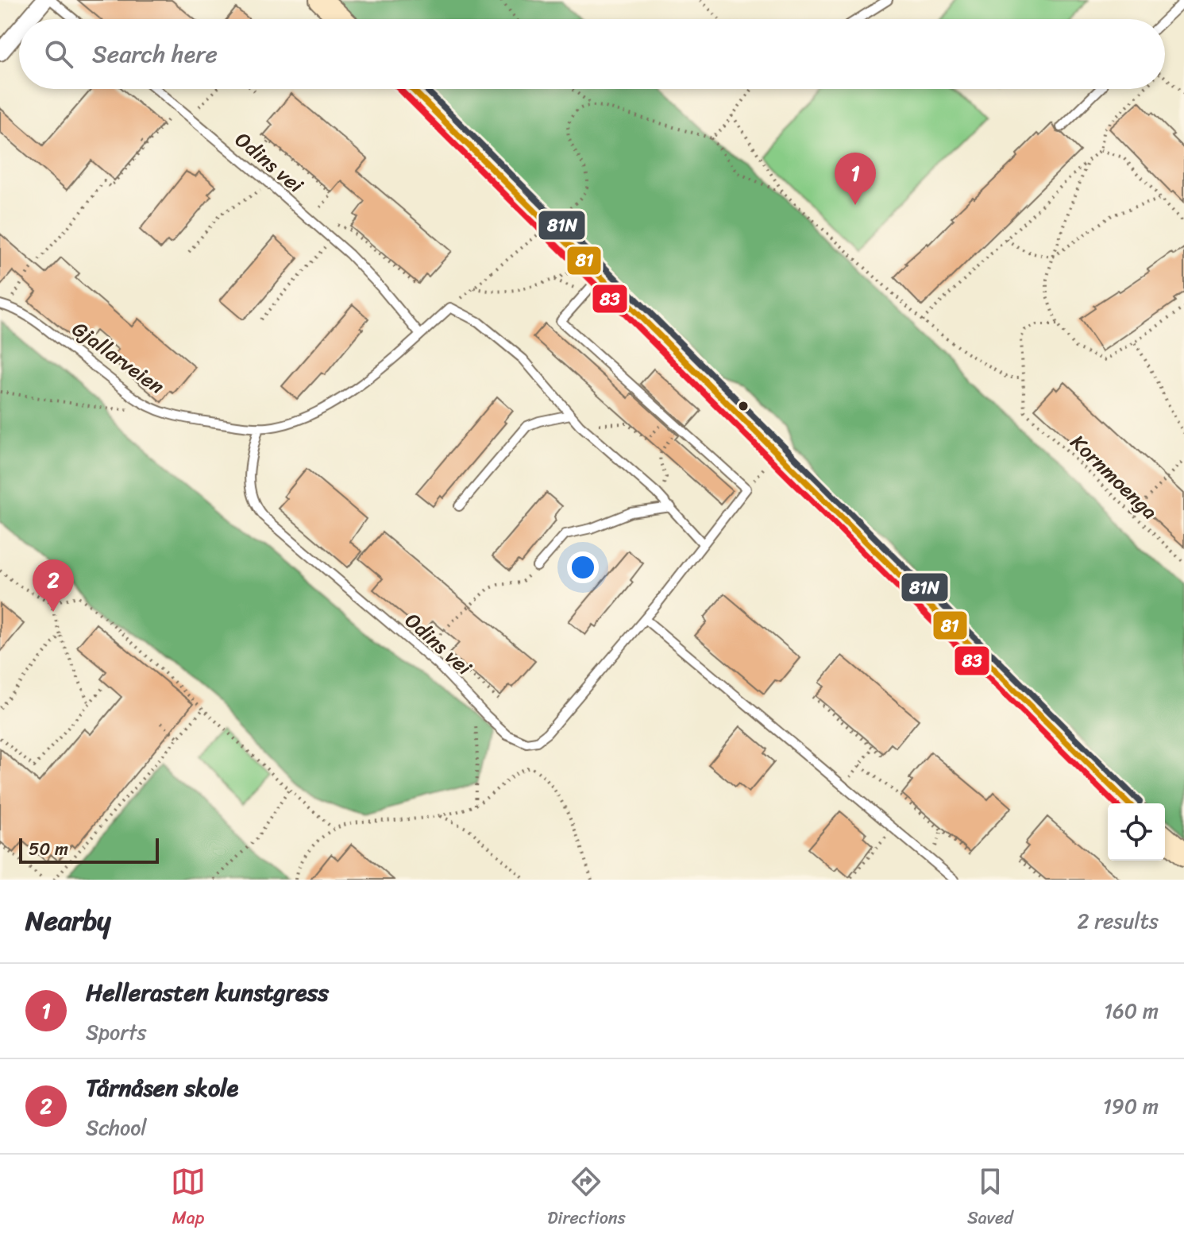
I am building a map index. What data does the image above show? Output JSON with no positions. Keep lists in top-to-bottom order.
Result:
{
  "streets": {
    "lane": ["Odins vei", "Gjallarveien"],
    "path": ["Kornmoenga"]
  },
  "crossings": [
    ["Odins vei", "Gjallarveien"]
  ],
  "lines": ["transit line 81", "transit line 83", "transit line 81N"],
  "scale_bar": "50 m",
  "page": {
    "search": "Search here",
    "pins": ["1", "2"],
    "scale": "50 m",
    "heading": ["Nearby", "2 results"],
    "list": [
      {
        "mark": "1",
        "name": "Hellerasten kunstgress",
        "note": "Sports",
        "value": "160 m"
      },
      {
        "mark": "2",
        "name": "Tårnåsen skole",
        "note": "School",
        "value": "190 m"
      }
    ],
    "nav": ["Map", "Directions", "Saved"]
  }
}
